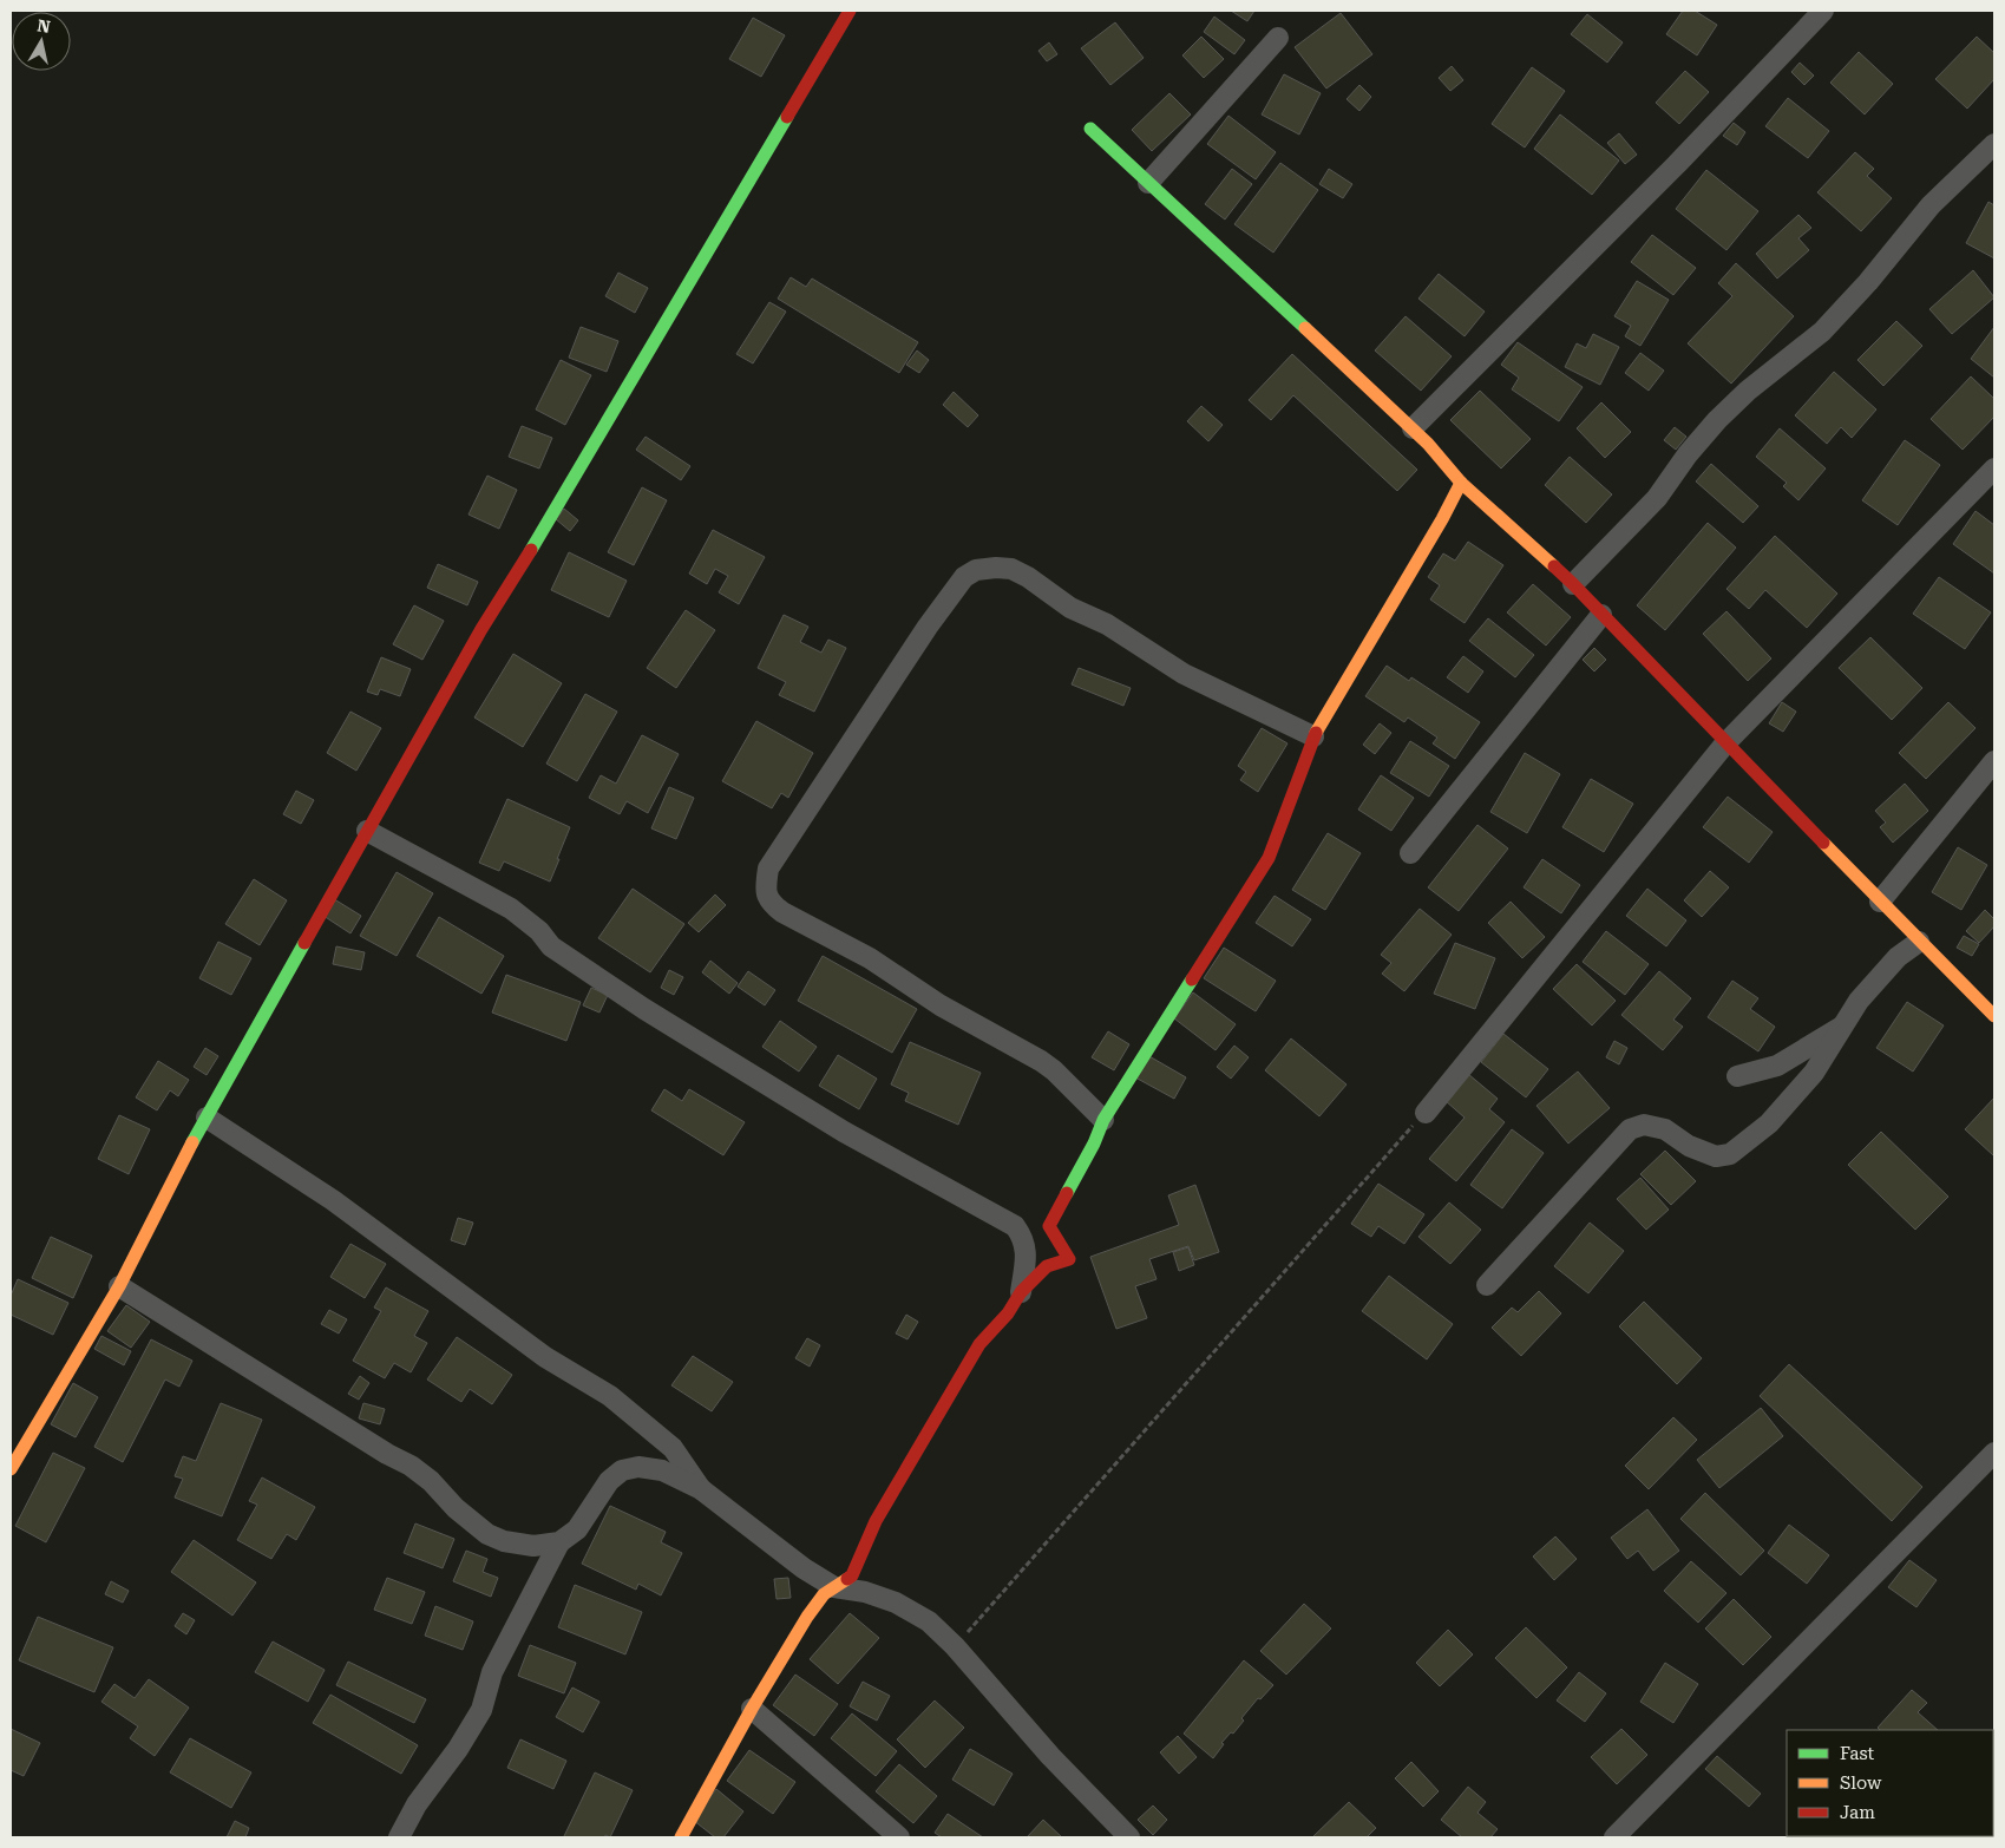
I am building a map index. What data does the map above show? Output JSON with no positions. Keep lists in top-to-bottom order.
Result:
{
  "legend": ["Fast", "Slow", "Jam"],
  "north": "top"
}
